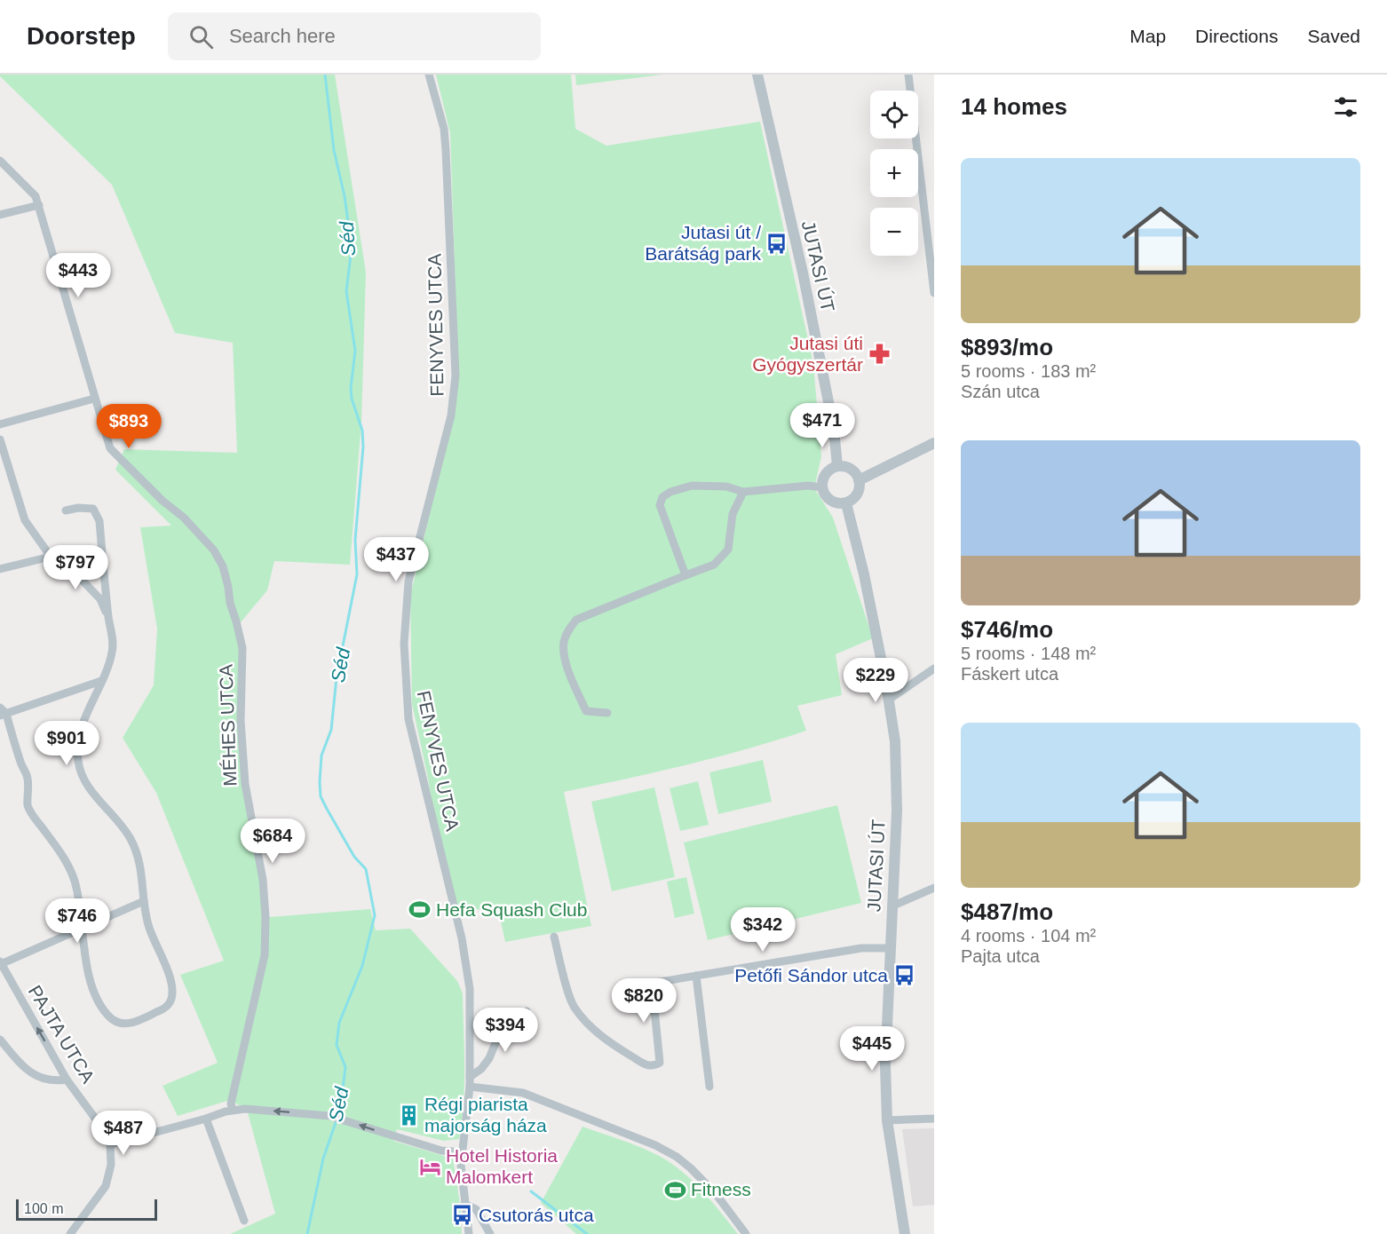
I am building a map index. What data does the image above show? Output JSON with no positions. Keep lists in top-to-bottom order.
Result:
{
  "streets": {
    "street": [
      "JUTASI ÚT",
      "FENYVES UTCA",
      "MÉHES UTCA",
      "PAJTA UTCA"
    ]
  },
  "one_way": ["PAJTA UTCA"],
  "water": ["Séd"],
  "places": {
    "bus stop": ["Jutasi út / Barátság park", "Petőfi Sándor utca", "Csutorás utca"],
    "pharmacy": ["Jutasi úti Gyógyszertár"],
    "sports": ["Hefa Squash Club", "Fitness"],
    "building": ["Régi piarista majorság háza"],
    "hotel": ["Hotel Historia Malomkert"]
  },
  "scale_bar": "100 m",
  "page": {
    "header": "Doorstep",
    "search": "Search here",
    "nav": ["Map", "Directions", "Saved"],
    "heading": "14 homes",
    "map_buttons": ["+", "−"],
    "list": [
      {
        "name": "$893/mo",
        "note": "5 rooms · 183 m² · Szán utca"
      },
      {
        "name": "$746/mo",
        "note": "5 rooms · 148 m² · Fáskert utca"
      },
      {
        "name": "$487/mo",
        "note": "4 rooms · 104 m² · Pajta utca"
      }
    ],
    "price": [
      "$443",
      "$471",
      "$893",
      "$437",
      "$797",
      "$229",
      "$901",
      "$684",
      "$746",
      "$342",
      "$820",
      "$394",
      "$445",
      "$487"
    ],
    "scale": "100 m"
  }
}
